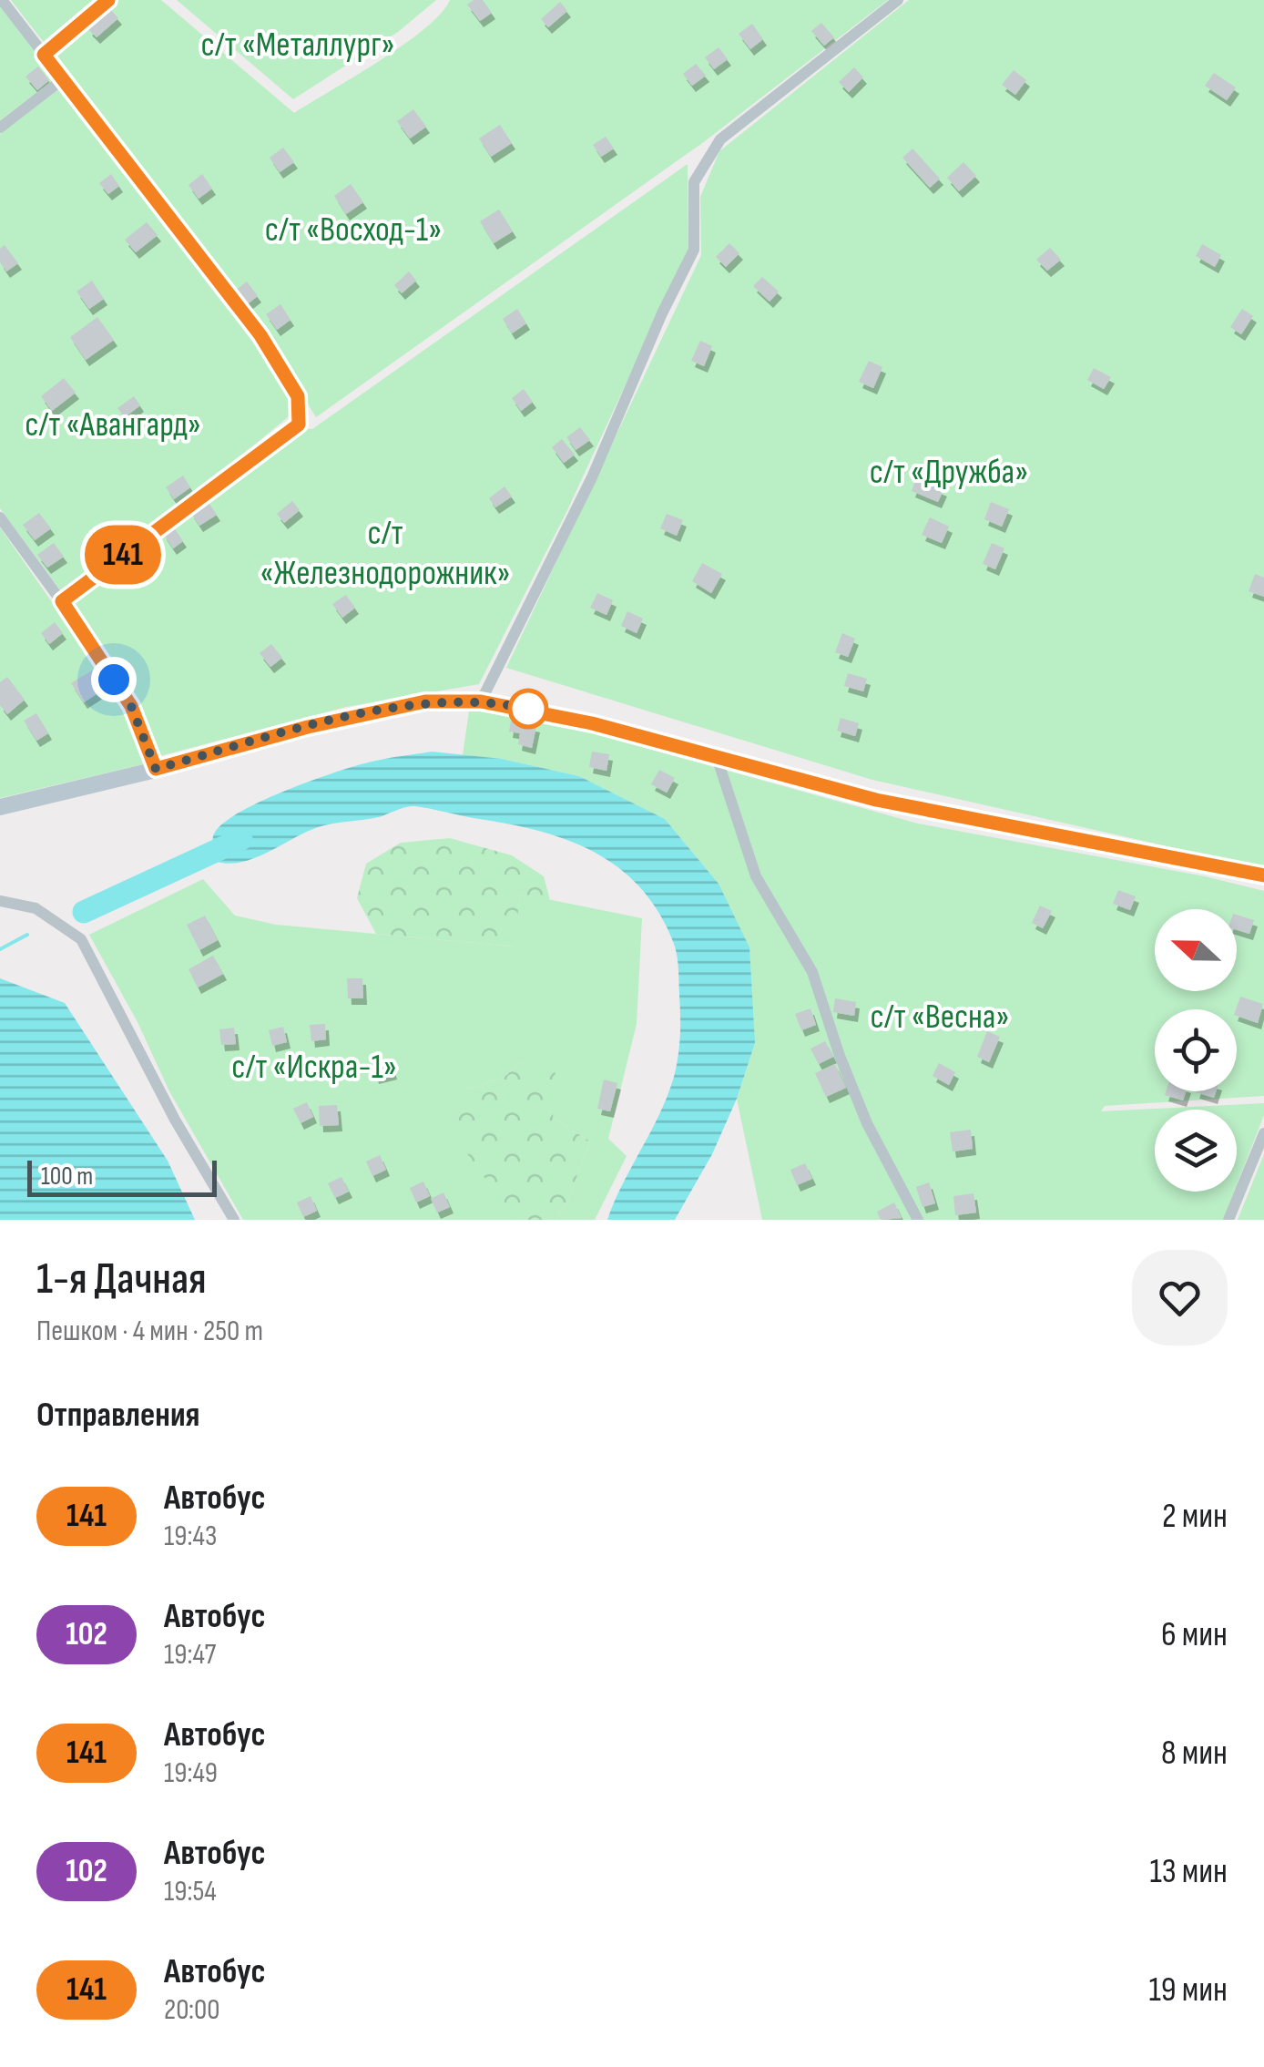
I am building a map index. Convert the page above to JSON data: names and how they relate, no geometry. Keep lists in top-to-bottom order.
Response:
{
  "parks": [
    "с/т «Металлург»",
    "с/т «Восход-1»",
    "с/т «Авангард»",
    "с/т «Дружба»",
    "с/т «Железнодорожник»",
    "с/т «Весна»",
    "с/т «Искра-1»"
  ],
  "lines": ["bus line 141"],
  "scale_bar": "100 m",
  "north": "left",
  "page": {
    "on_map": "141",
    "scale": "100 m",
    "heading": [
      ["1-я Дачная", "Пешком · 4 мин · 250 m"],
      "Отправления"
    ],
    "list": [
      {
        "mark": "141",
        "name": "Автобус",
        "note": "19:43",
        "value": "2 мин"
      },
      {
        "mark": "102",
        "name": "Автобус",
        "note": "19:47",
        "value": "6 мин"
      },
      {
        "mark": "141",
        "name": "Автобус",
        "note": "19:49",
        "value": "8 мин"
      },
      {
        "mark": "102",
        "name": "Автобус",
        "note": "19:54",
        "value": "13 мин"
      },
      {
        "mark": "141",
        "name": "Автобус",
        "note": "20:00",
        "value": "19 мин"
      }
    ]
  }
}
